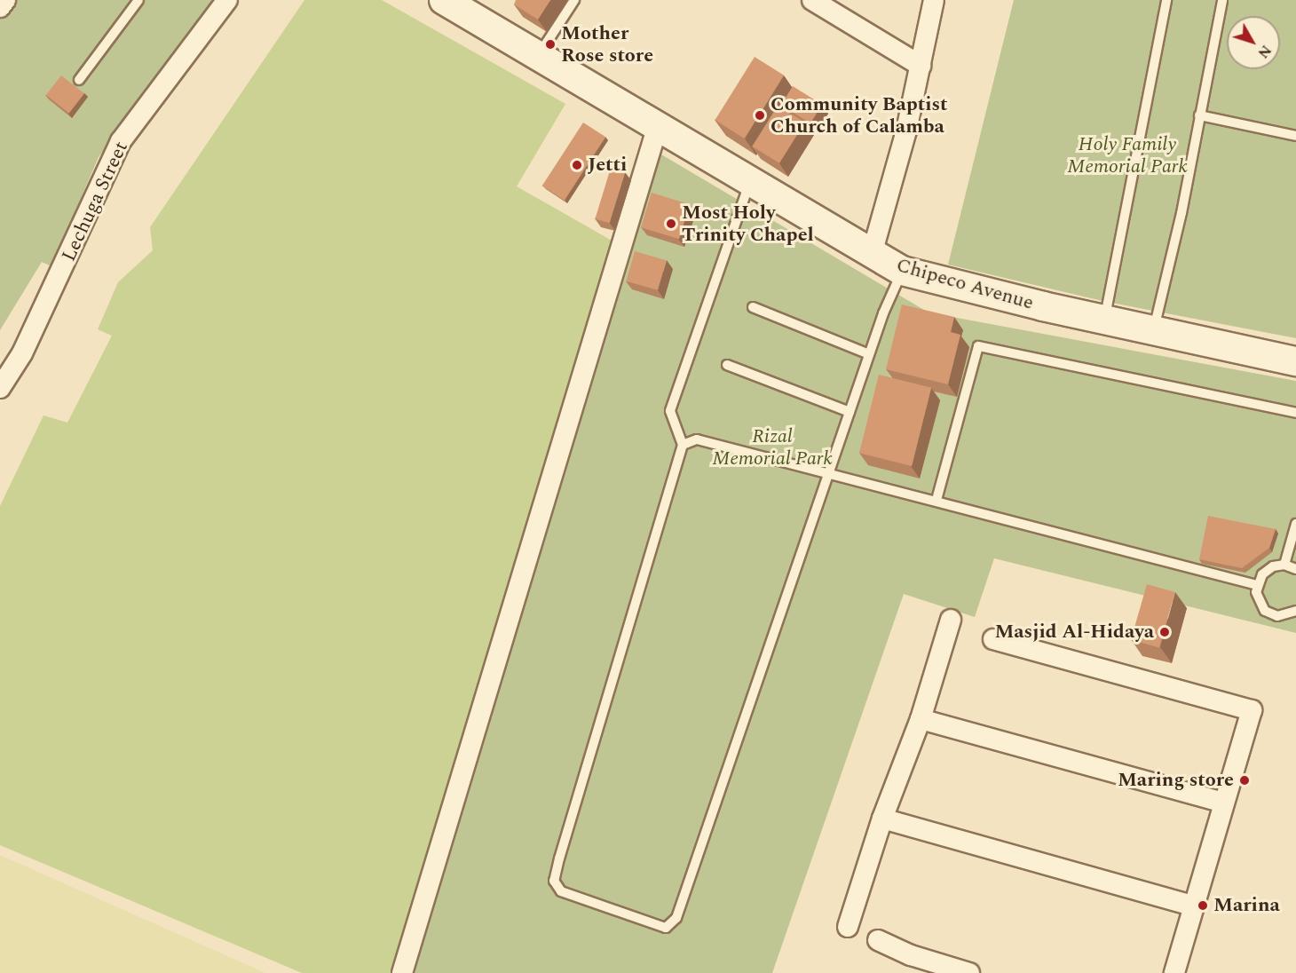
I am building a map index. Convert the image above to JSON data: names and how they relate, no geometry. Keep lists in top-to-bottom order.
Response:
{
  "streets": {
    "main road": ["Chipeco Avenue"],
    "street": ["Lechuga Street"]
  },
  "parks": ["Holy Family Memorial Park", "Rizal Memorial Park"],
  "places": [
    "Mother Rose store",
    "Community Baptist Church of Calamba",
    "Jetti",
    "Most Holy Trinity Chapel",
    "Masjid Al-Hidaya",
    "Maring store",
    "Marina"
  ],
  "north": "bottom right"
}
